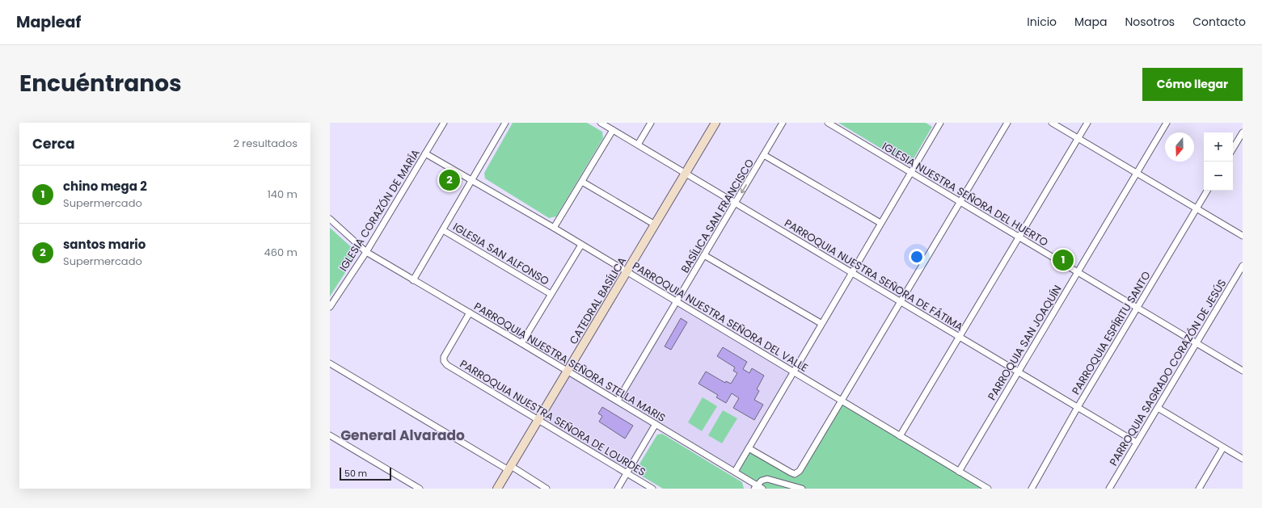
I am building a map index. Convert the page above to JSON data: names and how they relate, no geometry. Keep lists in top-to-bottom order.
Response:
{
  "streets": {
    "main road": ["CATEDRAL BASÍLICA"],
    "street": [
      "IGLESIA NUESTRA SEÑORA DEL HUERTO",
      "IGLESIA CORAZÓN DE MARÍA",
      "BASÍLICA SAN FRANCISCO",
      "IGLESIA SAN ALFONSO",
      "PARROQUIA NUESTRA SEÑORA DE FÁTIMA",
      "PARROQUIA NUESTRA SEÑORA DEL VALLE",
      "PARROQUIA ESPÍRITU SANTO",
      "PARROQUIA SAN JOAQUÍN",
      "PARROQUIA NUESTRA SEÑORA STELLA MARIS",
      "PARROQUIA SAGRADO CORAZÓN DE JESÚS",
      "PARROQUIA NUESTRA SEÑORA DE LOURDES"
    ]
  },
  "crossings": [
    ["IGLESIA NUESTRA SEÑORA DEL HUERTO", "PARROQUIA ESPÍRITU SANTO"],
    ["IGLESIA NUESTRA SEÑORA DEL HUERTO", "PARROQUIA SAN JOAQUÍN"],
    ["IGLESIA NUESTRA SEÑORA DEL HUERTO", "PARROQUIA SAGRADO CORAZÓN DE JESÚS"],
    ["IGLESIA CORAZÓN DE MARÍA", "PARROQUIA NUESTRA SEÑORA DEL VALLE"],
    ["IGLESIA CORAZÓN DE MARÍA", "PARROQUIA NUESTRA SEÑORA STELLA MARIS"],
    ["BASÍLICA SAN FRANCISCO", "PARROQUIA NUESTRA SEÑORA DE FÁTIMA"],
    ["BASÍLICA SAN FRANCISCO", "PARROQUIA NUESTRA SEÑORA DEL VALLE"],
    ["BASÍLICA SAN FRANCISCO", "PARROQUIA NUESTRA SEÑORA STELLA MARIS"],
    ["PARROQUIA NUESTRA SEÑORA DE FÁTIMA", "CATEDRAL BASÍLICA"],
    ["PARROQUIA NUESTRA SEÑORA DE FÁTIMA", "PARROQUIA ESPÍRITU SANTO"],
    ["PARROQUIA NUESTRA SEÑORA DE FÁTIMA", "PARROQUIA SAN JOAQUÍN"],
    ["PARROQUIA NUESTRA SEÑORA DE FÁTIMA", "PARROQUIA SAGRADO CORAZÓN DE JESÚS"],
    ["CATEDRAL BASÍLICA", "PARROQUIA NUESTRA SEÑORA DEL VALLE"],
    ["CATEDRAL BASÍLICA", "PARROQUIA NUESTRA SEÑORA STELLA MARIS"],
    ["CATEDRAL BASÍLICA", "PARROQUIA NUESTRA SEÑORA DE LOURDES"],
    ["PARROQUIA NUESTRA SEÑORA DEL VALLE", "PARROQUIA SAN JOAQUÍN"],
    ["PARROQUIA NUESTRA SEÑORA STELLA MARIS", "PARROQUIA NUESTRA SEÑORA DE LOURDES"]
  ],
  "districts": ["General Alvarado"],
  "scale_bar": "50 m",
  "north": "bottom",
  "page": {
    "header": "Mapleaf",
    "nav": [
      "Inicio",
      "Mapa",
      "Nosotros",
      "Contacto"
    ],
    "title": "Encuéntranos",
    "buttons": "Cómo llegar",
    "heading": ["Cerca", "2 resultados"],
    "map_buttons": ["+", "−"],
    "list": [
      {
        "mark": "1",
        "name": "chino mega 2",
        "note": "Supermercado",
        "value": "140 m"
      },
      {
        "mark": "2",
        "name": "santos mario",
        "note": "Supermercado",
        "value": "460 m"
      }
    ],
    "pins": ["2", "1"],
    "scale": "50 m"
  }
}
